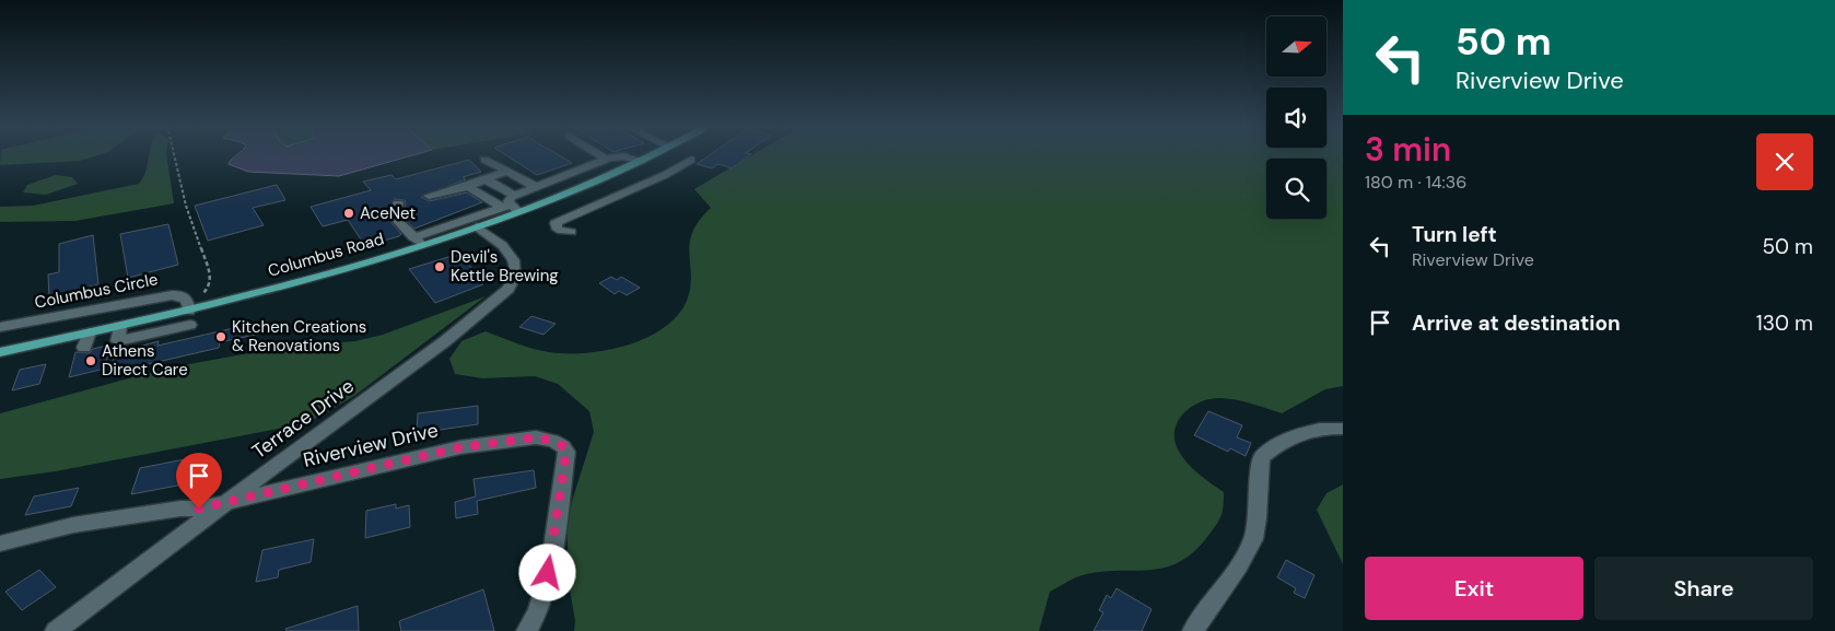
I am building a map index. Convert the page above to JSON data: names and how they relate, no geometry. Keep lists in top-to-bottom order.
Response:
{
  "streets": {
    "main road": ["Columbus Road"],
    "street": ["Columbus Circle", "Terrace Drive", "Riverview Drive"]
  },
  "crossings": [
    ["Columbus Road", "Columbus Circle"],
    ["Columbus Road", "Terrace Drive"],
    ["Terrace Drive", "Riverview Drive"]
  ],
  "places": [
    "AceNet",
    "Devil's Kettle Brewing",
    "Kitchen Creations & Renovations",
    "Athens Direct Care"
  ],
  "north": "right",
  "page": {
    "turn": ["50 m", "Riverview Drive"],
    "heading": ["3 min", "180 m · 14:36"],
    "list": [
      {
        "name": "Turn left",
        "note": "Riverview Drive",
        "value": "50 m"
      },
      {
        "name": "Arrive at destination",
        "value": "130 m"
      }
    ],
    "buttons": ["Exit", "Share"]
  }
}
